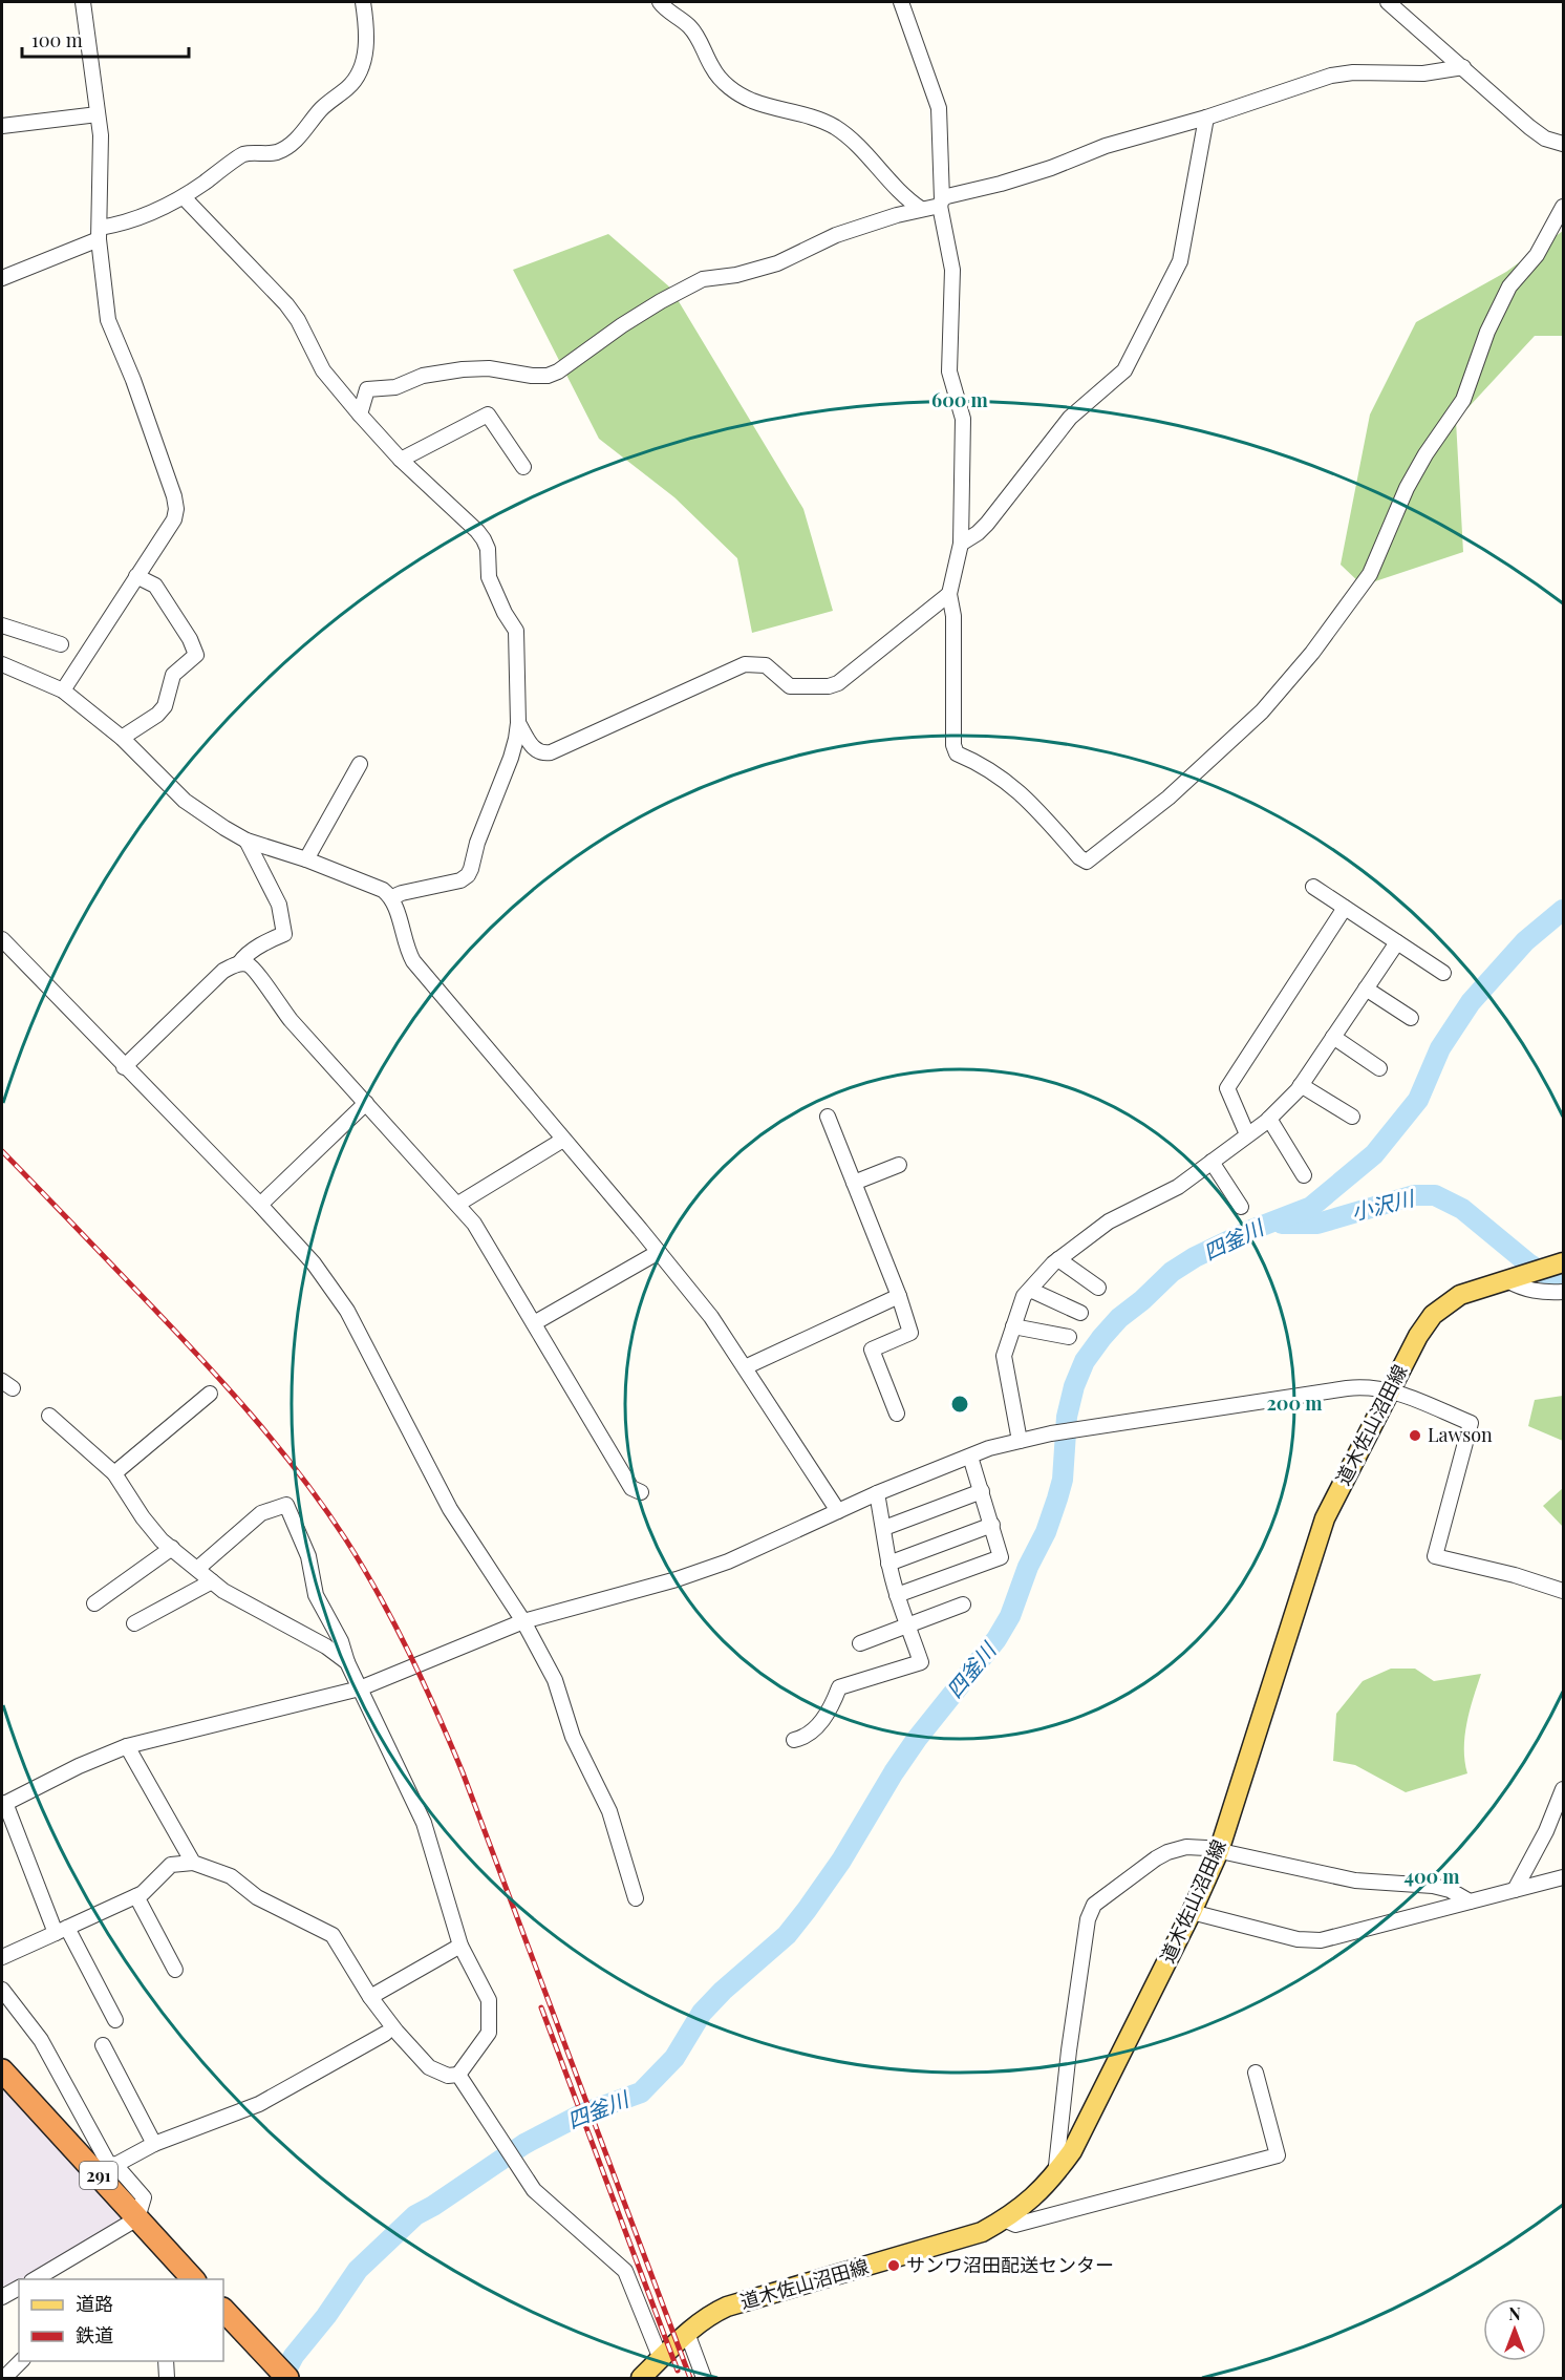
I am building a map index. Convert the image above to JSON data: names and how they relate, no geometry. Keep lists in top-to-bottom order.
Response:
{
  "streets": {
    "highway": ["291"],
    "main road": ["道木佐山沼田線"]
  },
  "water": ["小沢川", "四釜川"],
  "places": ["Lawson", "サンワ沼田配送センター"],
  "legend": ["道路", "鉄道"],
  "scale_bar": "100 m",
  "north": "top",
  "rings": ["600 m", "200 m", "400 m"]
}
